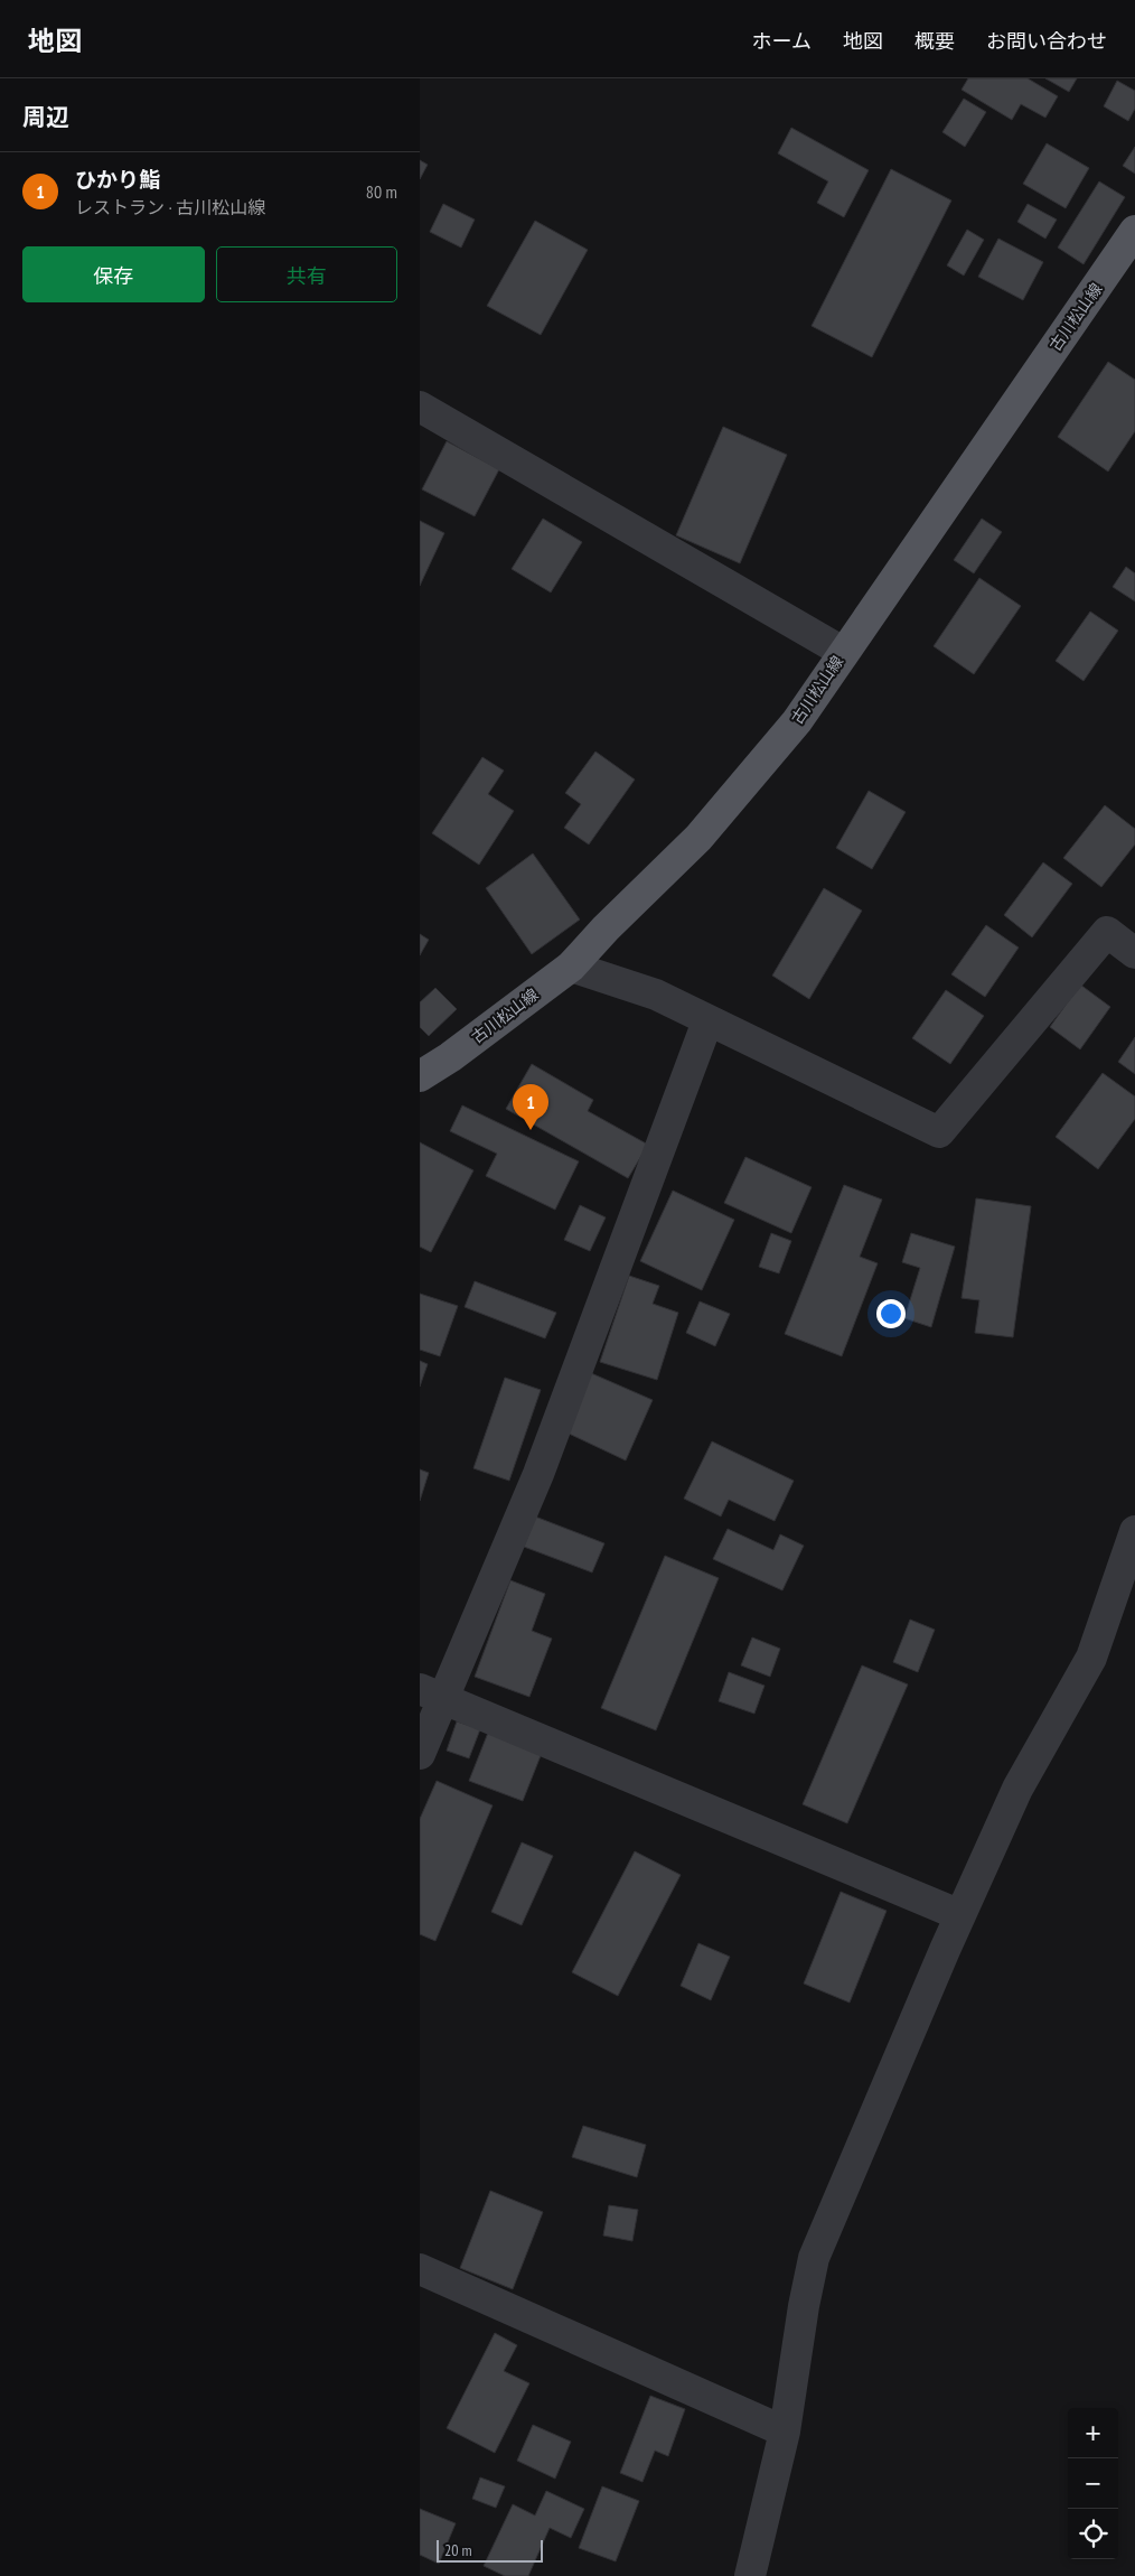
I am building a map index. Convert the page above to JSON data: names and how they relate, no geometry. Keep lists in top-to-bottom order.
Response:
{
  "streets": {
    "main road": ["古川松山線"]
  },
  "scale_bar": "20 m",
  "page": {
    "header": "地図",
    "nav": [
      "ホーム",
      "地図",
      "概要",
      "お問い合わせ"
    ],
    "heading": "周辺",
    "list": [
      {
        "mark": "1",
        "name": "ひかり鮨",
        "note": "レストラン · 古川松山線",
        "value": "80 m"
      }
    ],
    "buttons": ["保存", "共有"],
    "pins": "1",
    "map_buttons": ["+", "−"],
    "scale": "20 m"
  }
}
